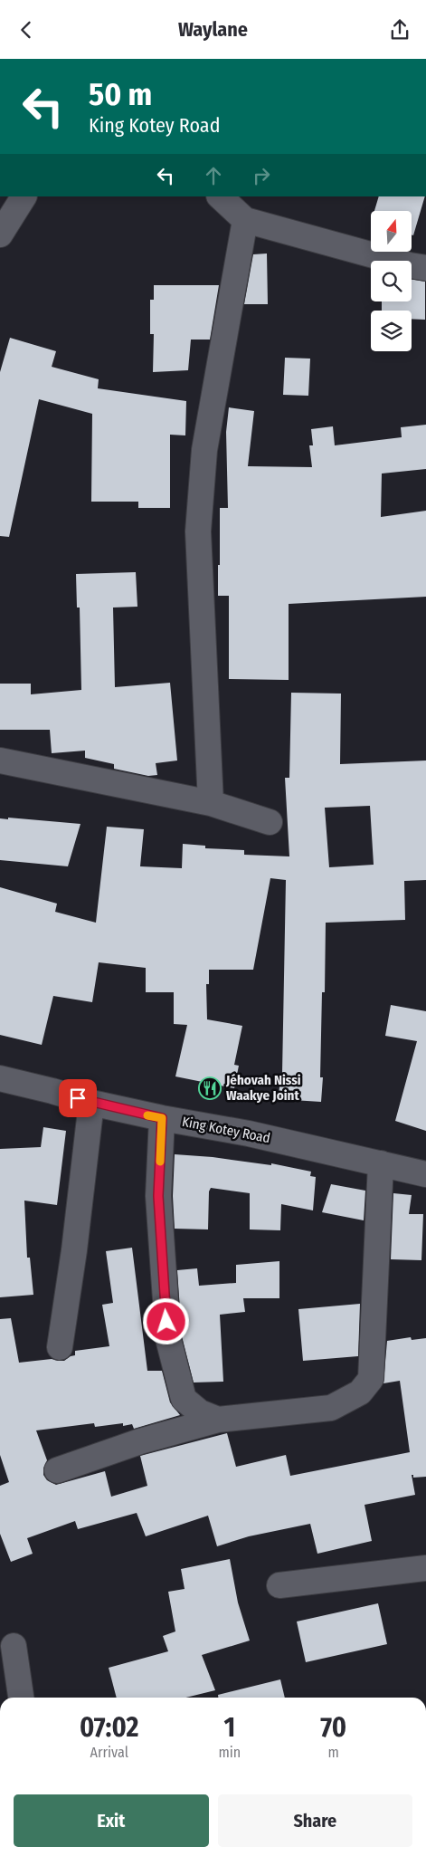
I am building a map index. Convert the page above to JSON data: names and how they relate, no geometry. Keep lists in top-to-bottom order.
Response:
{
  "streets": {
    "street": ["King Kotey Road"]
  },
  "places": {
    "restaurant": ["Jéhovah Nissi Waakye Joint"]
  },
  "north": "top",
  "page": {
    "header": "Waylane",
    "turn": ["50 m", "King Kotey Road"],
    "eta": [
      "07:02",
      "Arrival",
      "1",
      "min",
      "70",
      "m"
    ],
    "buttons": ["Exit", "Share"]
  }
}
